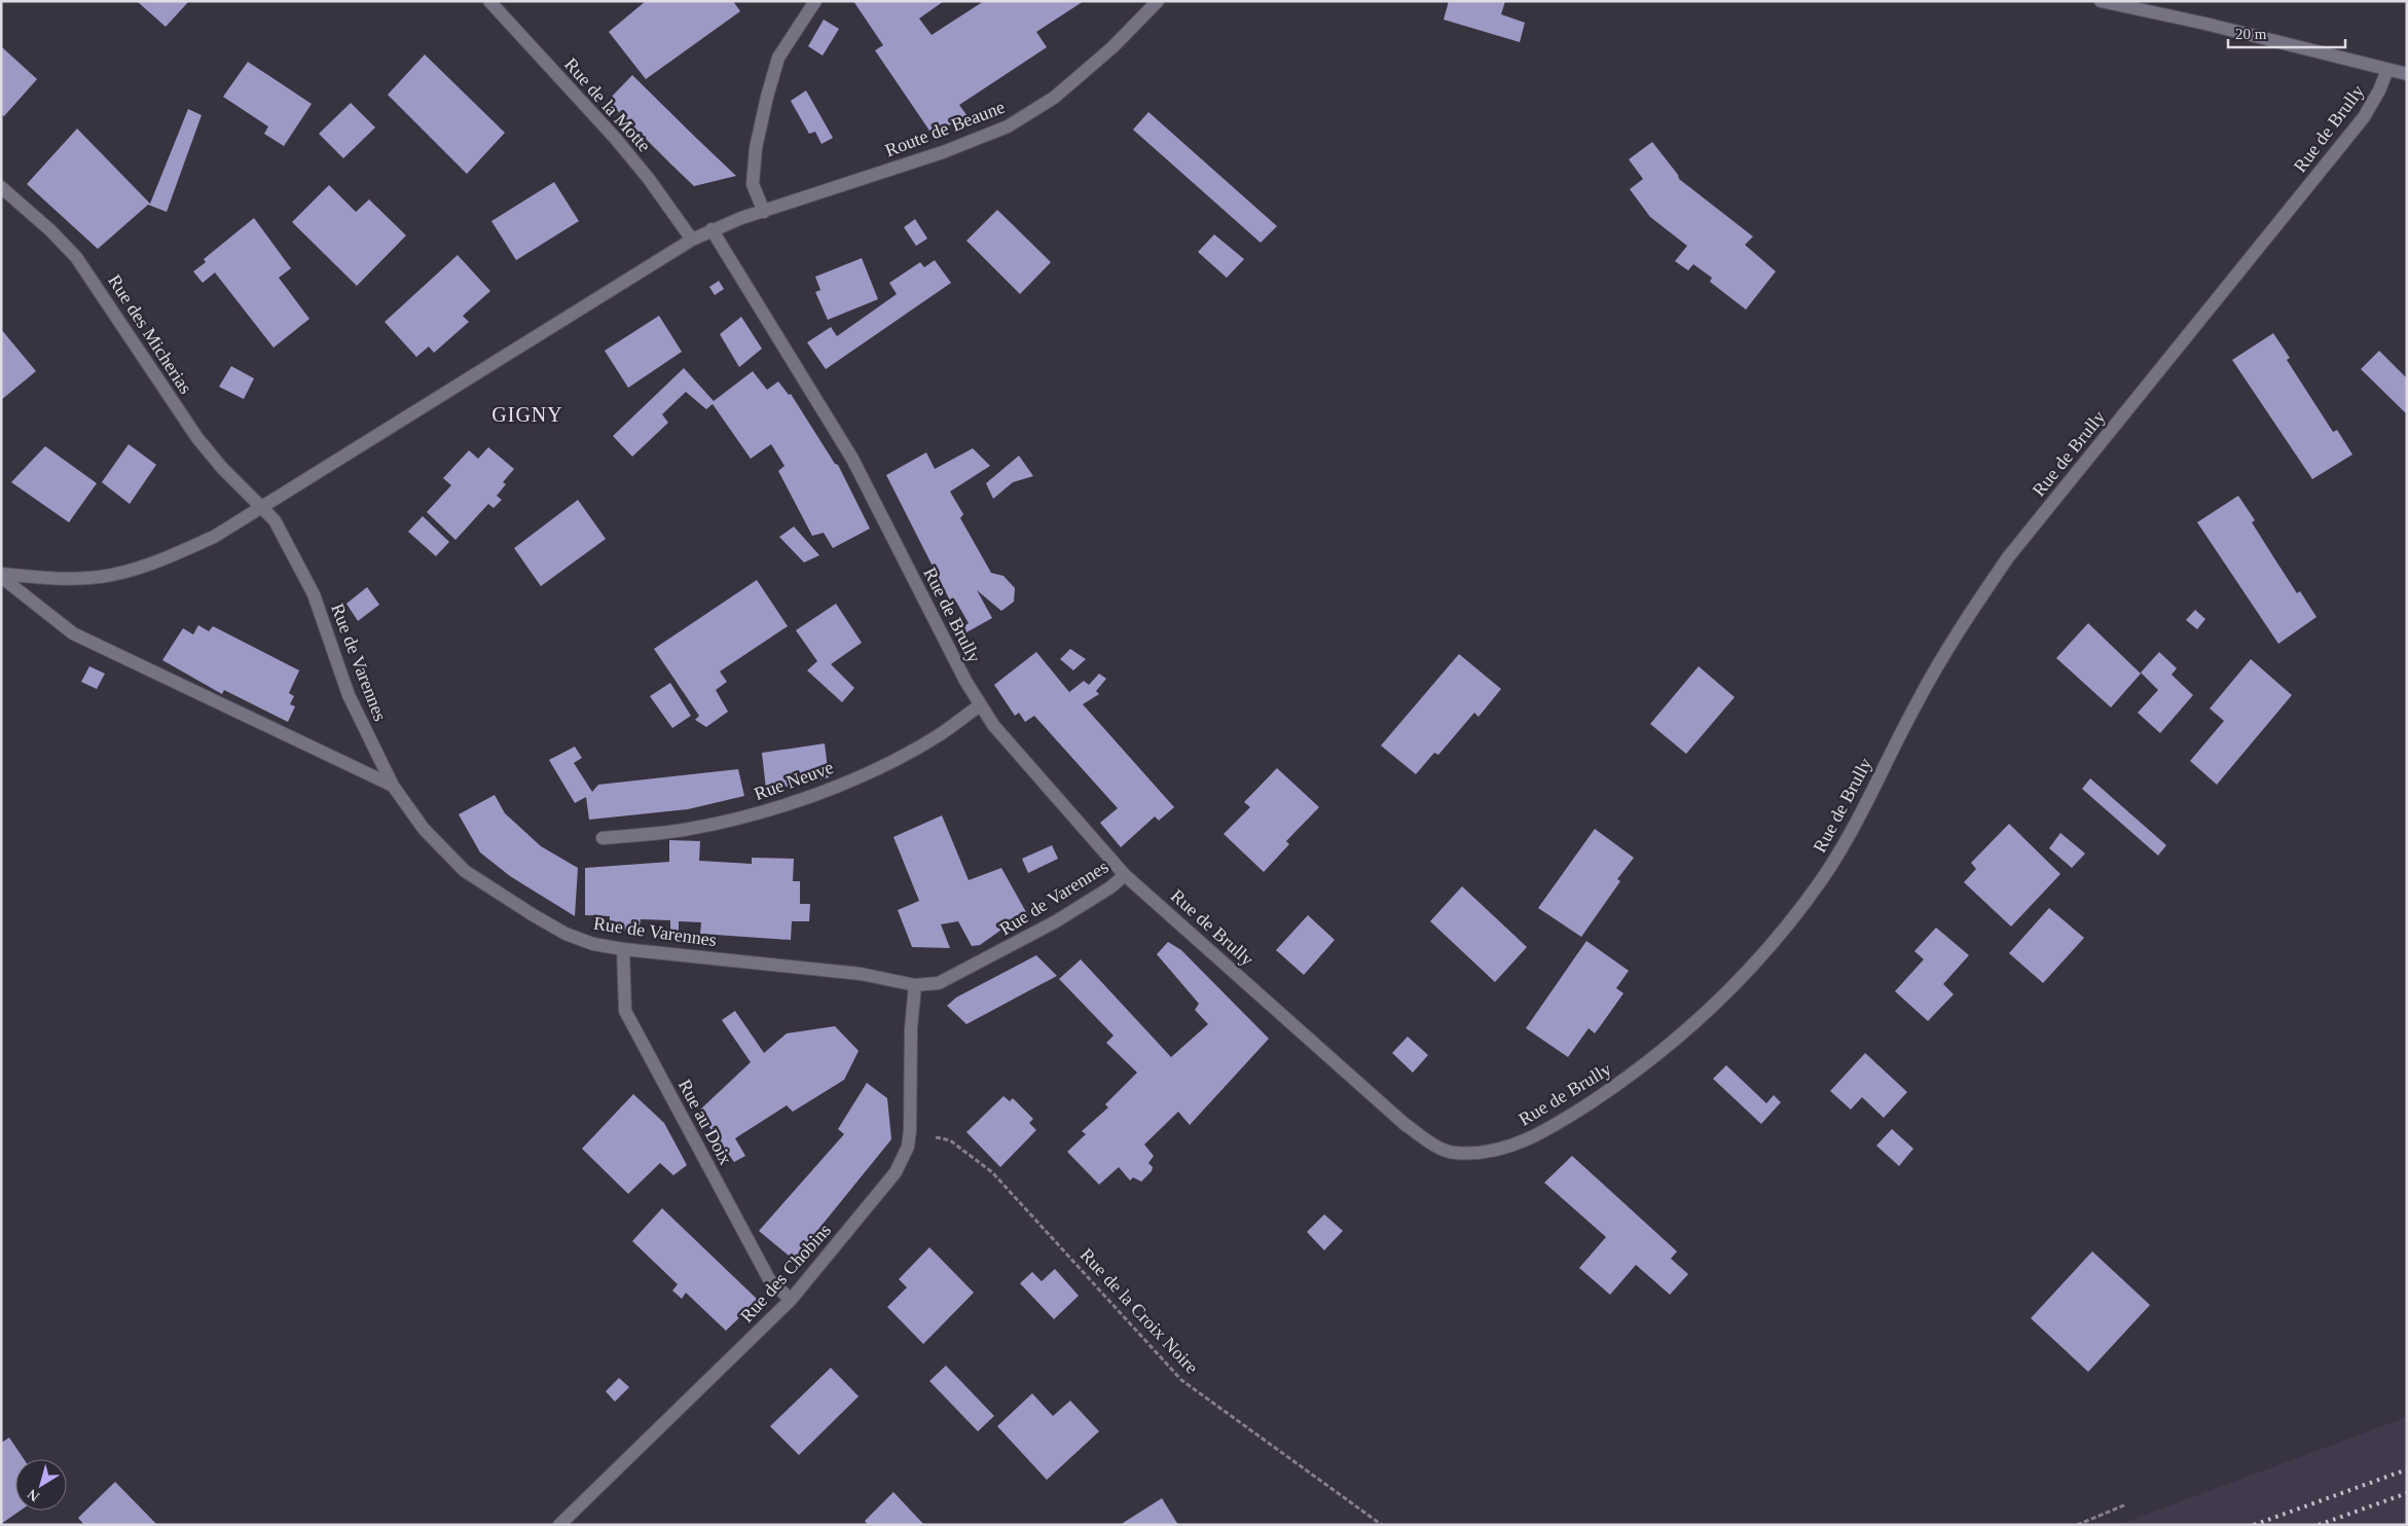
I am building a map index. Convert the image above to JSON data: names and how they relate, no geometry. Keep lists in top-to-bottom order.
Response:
{
  "streets": {
    "street": [
      "Rue de la Motte",
      "Route de Beaune",
      "Rue de Brully",
      "Rue des Micherias",
      "Rue de Varennes",
      "Rue Neuve",
      "Rue au Doix",
      "Rue des Chobins"
    ],
    "path": ["Rue de la Croix Noire"]
  },
  "crossings": [
    ["Rue de la Motte", "Route de Beaune"],
    ["Route de Beaune", "Rue de Brully"],
    ["Route de Beaune", "Rue des Micherias"],
    ["Route de Beaune", "Rue de Varennes"],
    ["Rue de Brully", "Rue de Varennes"],
    ["Rue de Brully", "Rue Neuve"],
    ["Rue des Micherias", "Rue de Varennes"],
    ["Rue de Varennes", "Rue au Doix"],
    ["Rue de Varennes", "Rue des Chobins"],
    ["Rue au Doix", "Rue des Chobins"],
    ["Rue des Chobins", "Rue de la Croix Noire"]
  ],
  "districts": ["GIGNY"],
  "scale_bar": "20 m",
  "north": "bottom left"
}
